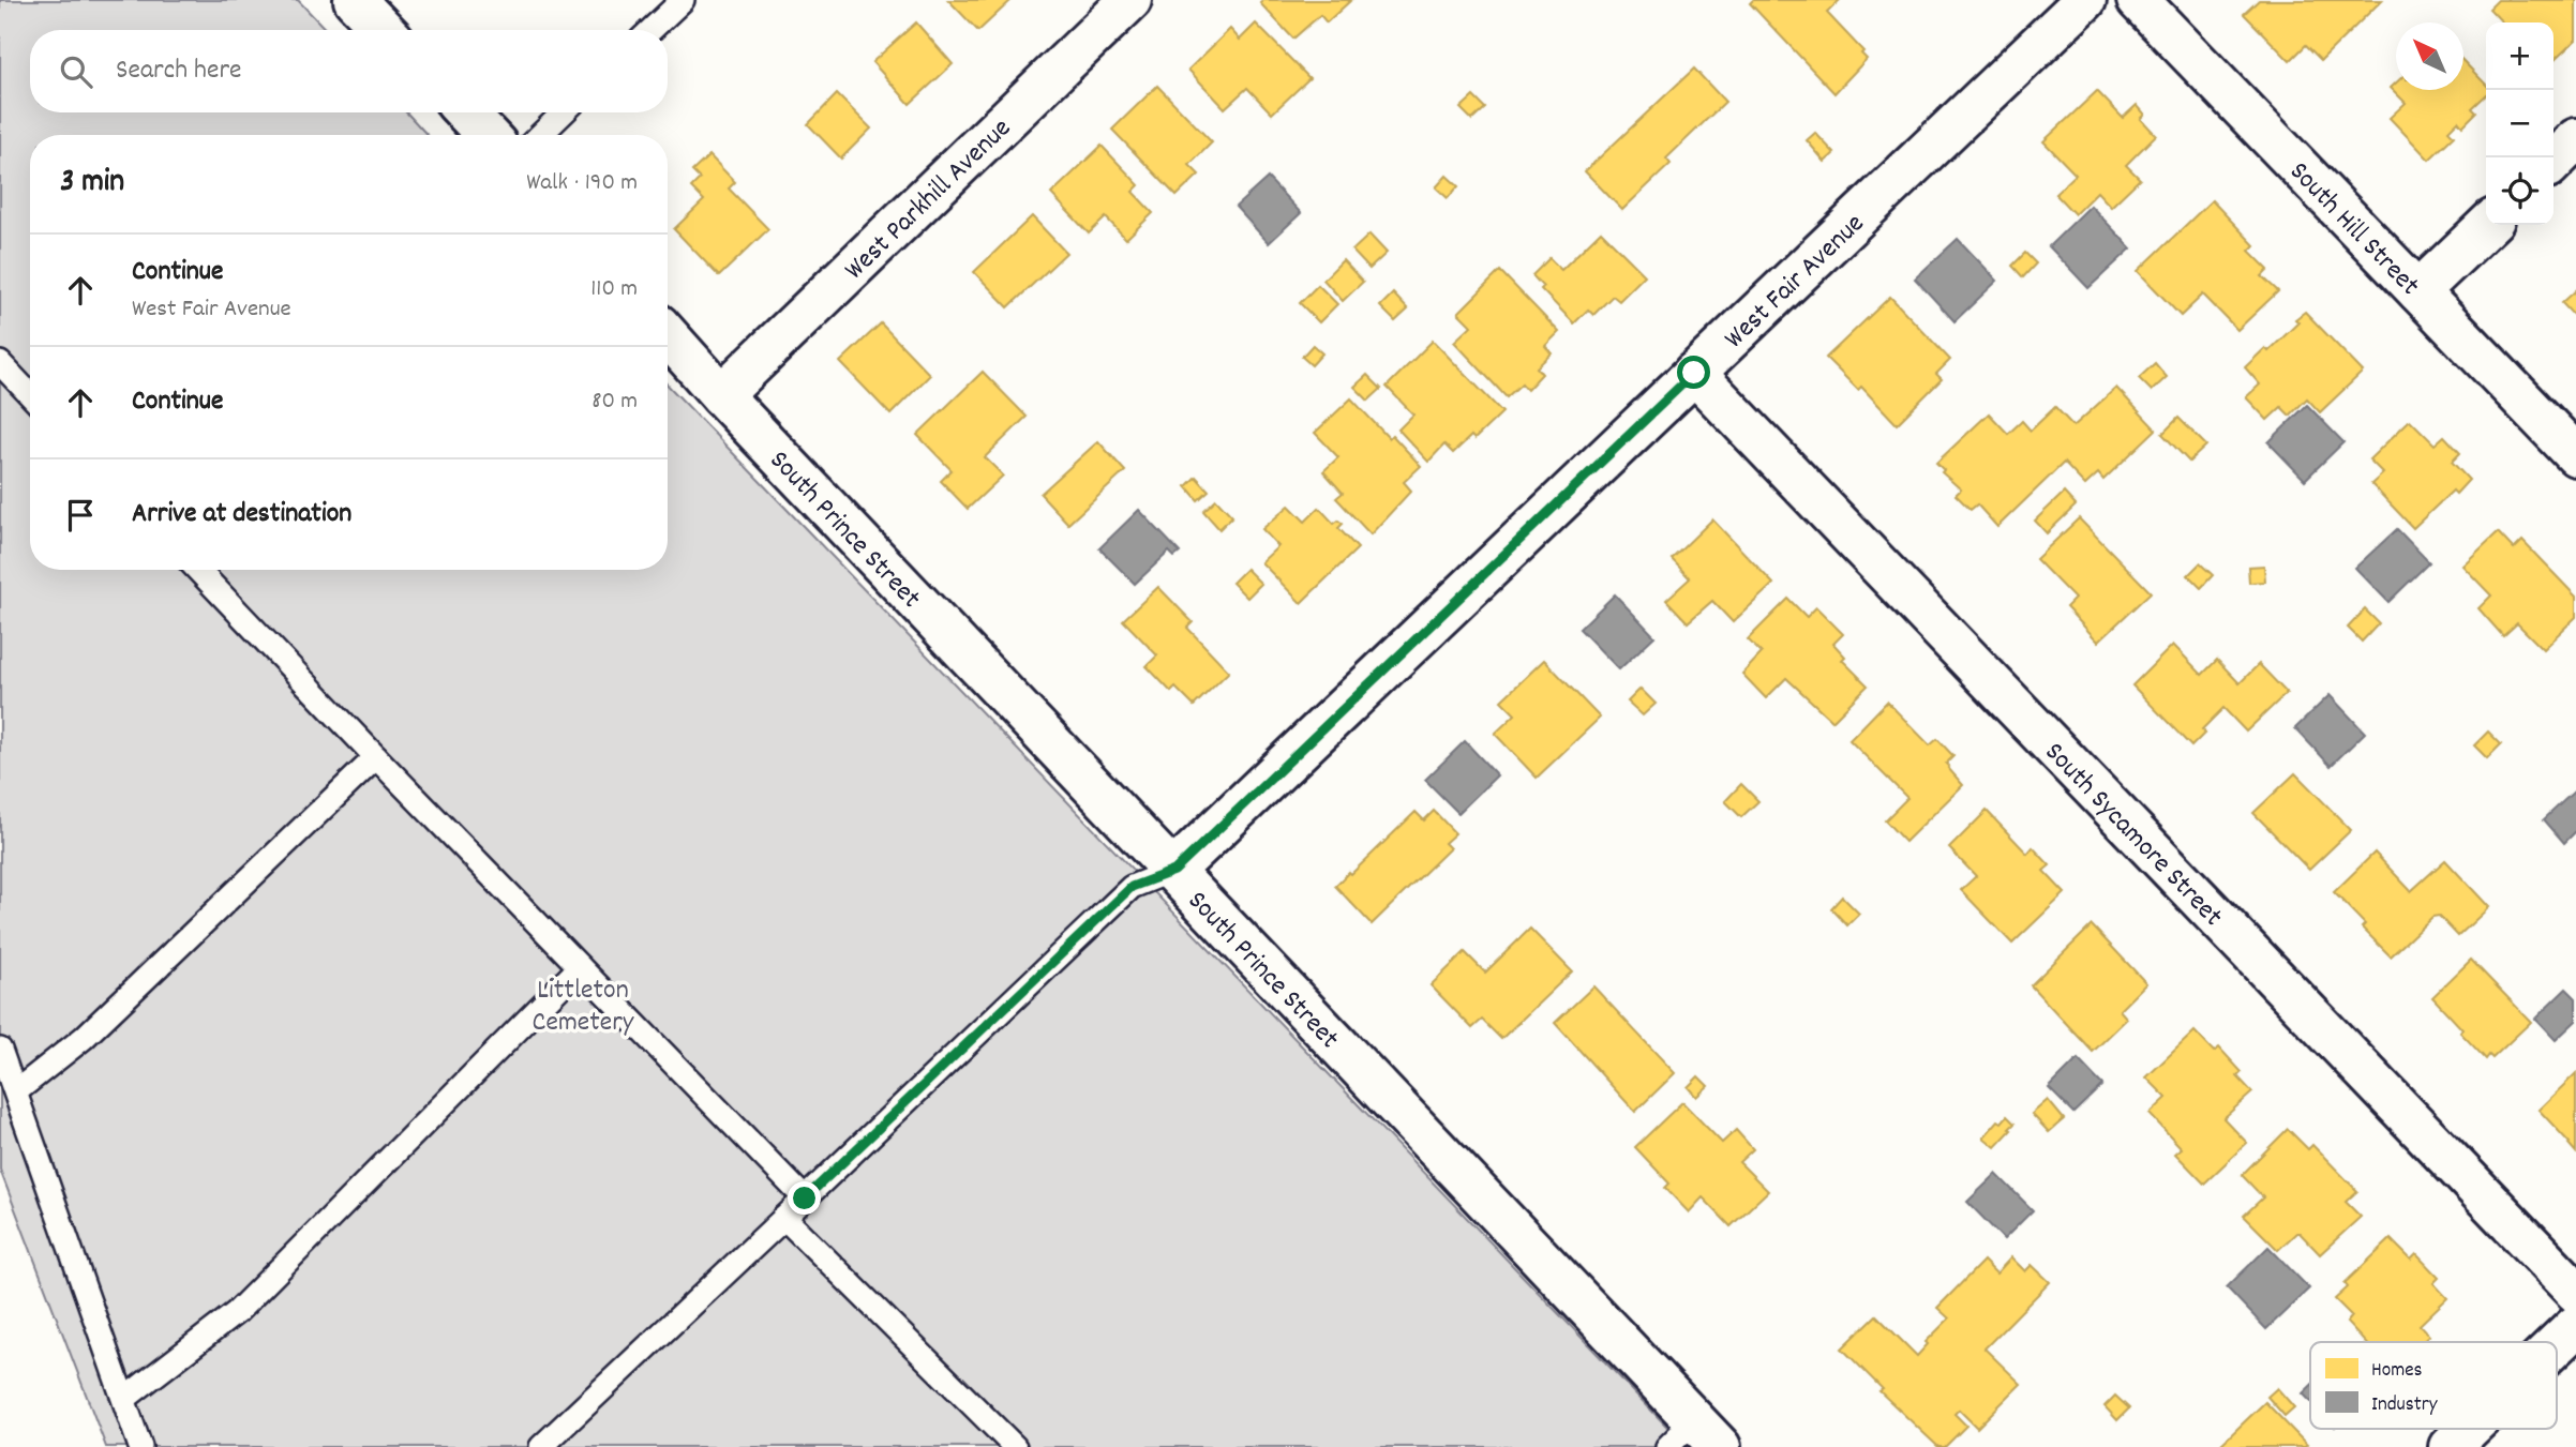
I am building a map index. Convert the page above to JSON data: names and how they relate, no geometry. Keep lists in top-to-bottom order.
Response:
{
  "streets": {
    "street": [
      "West Parkhill Avenue",
      "South Hill Street",
      "West Fair Avenue",
      "South Prince Street",
      "South Sycamore Street"
    ]
  },
  "crossings": [
    ["West Parkhill Avenue", "South Prince Street"],
    ["West Fair Avenue", "South Prince Street"],
    ["West Fair Avenue", "South Sycamore Street"]
  ],
  "parks": ["Littleton Cemetery"],
  "legend": ["Homes", "Industry"],
  "north": "top left",
  "page": {
    "map_buttons": ["+", "−"],
    "search": "Search here",
    "heading": ["3 min", "Walk · 190 m"],
    "list": [
      ["Continue", "West Fair Avenue", "110 m"],
      ["Continue", "80 m"],
      "Arrive at destination"
    ]
  }
}
